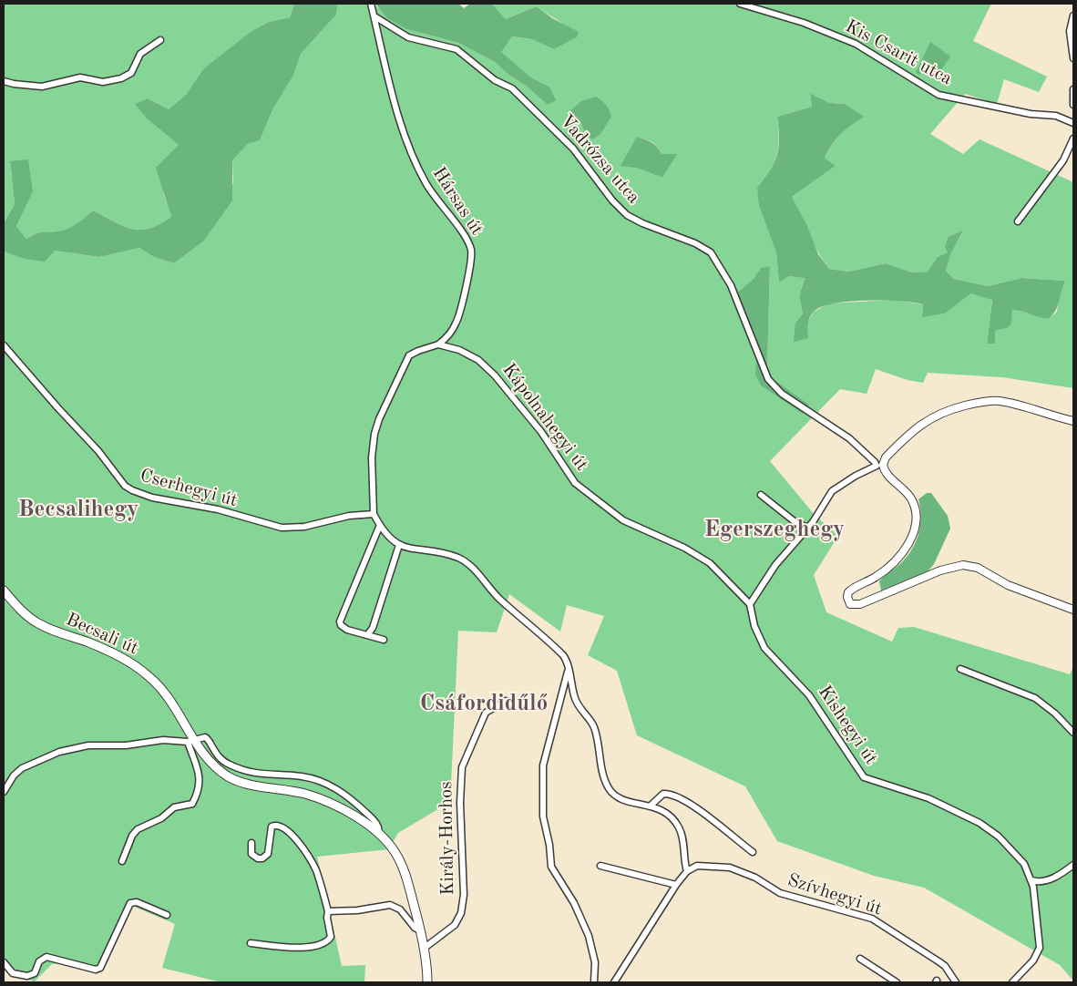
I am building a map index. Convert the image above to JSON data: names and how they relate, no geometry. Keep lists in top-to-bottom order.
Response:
{
  "streets": {
    "main road": ["Becsali út"],
    "street": [
      "Kis Csarit utca",
      "Vadrózsa utca",
      "Hársas út",
      "Kápolnahegyi út",
      "Cserhegyi út",
      "Kishegyi út",
      "Király-Horhos",
      "Szívhegyi út"
    ]
  },
  "crossings": [
    ["Vadrózsa utca", "Hársas út"],
    ["Hársas út", "Kápolnahegyi út"],
    ["Kápolnahegyi út", "Kishegyi út"],
    ["Becsali út", "Király-Horhos"]
  ],
  "districts": ["Becsalihegy", "Egerszeghegy", "Csáfordidűlő"]
}
